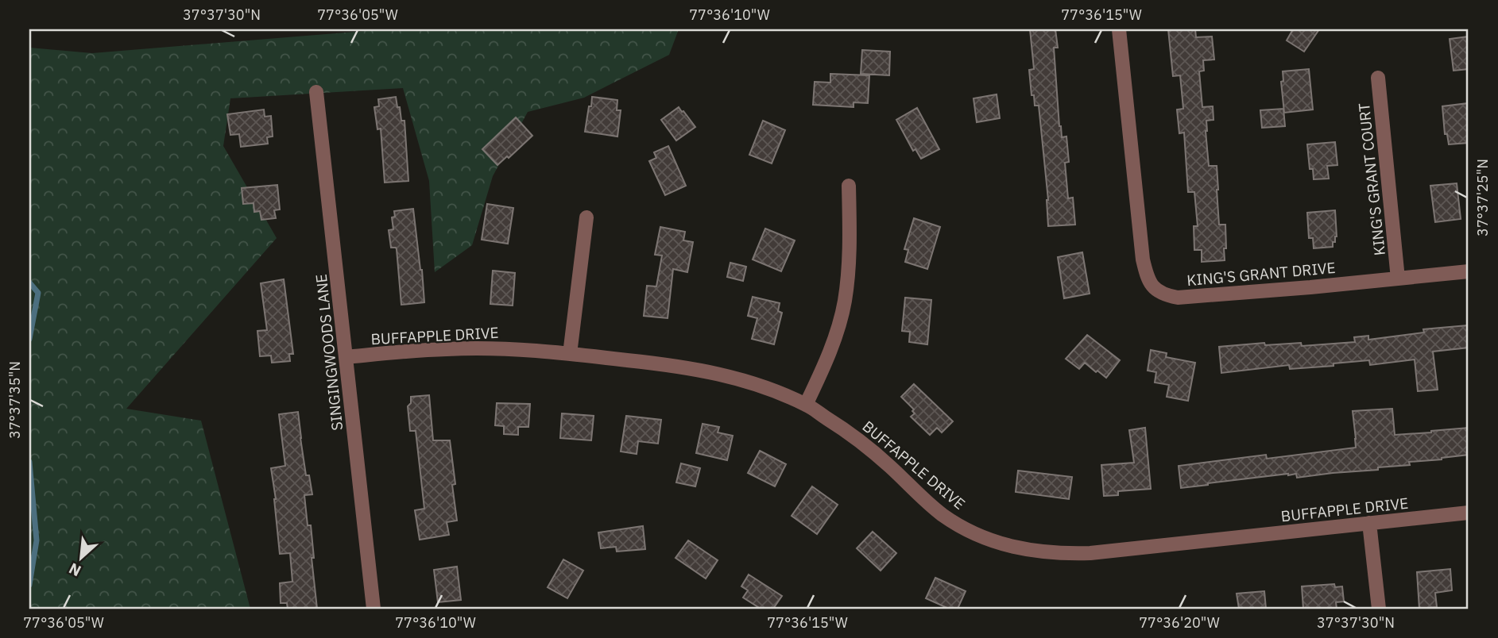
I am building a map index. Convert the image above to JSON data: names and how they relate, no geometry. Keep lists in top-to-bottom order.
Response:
{
  "streets": {
    "street": [
      "KING'S GRANT COURT",
      "KING'S GRANT DRIVE",
      "BUFFAPPLE DRIVE",
      "SINGINGWOODS LANE"
    ]
  },
  "crossings": [
    ["KING'S GRANT COURT", "KING'S GRANT DRIVE"],
    ["BUFFAPPLE DRIVE", "SINGINGWOODS LANE"]
  ],
  "north": "bottom left",
  "coordinates": [
    "37°37'30\"N",
    "77°36'05\"W",
    "77°36'10\"W",
    "77°36'15\"W",
    "37°37'25\"N",
    "37°37'35\"N",
    "77°36'20\"W"
  ]
}
